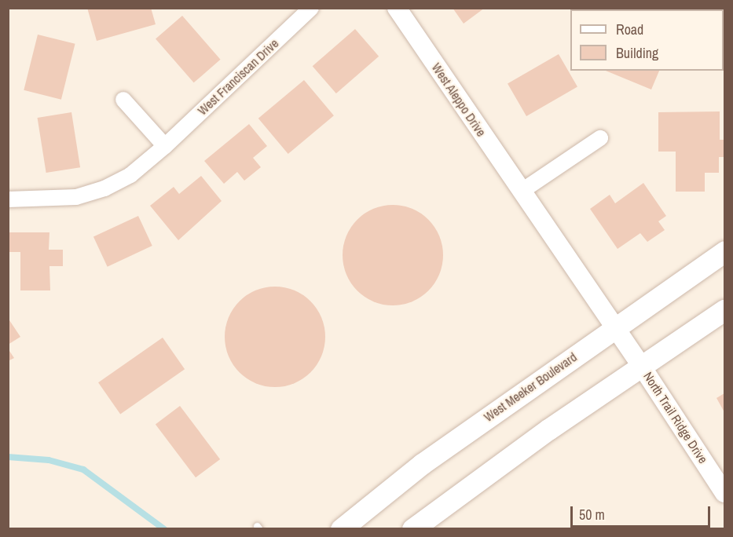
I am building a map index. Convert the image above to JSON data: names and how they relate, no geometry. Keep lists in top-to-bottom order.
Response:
{
  "streets": {
    "main road": ["West Meeker Boulevard"],
    "street": ["West Franciscan Drive", "West Aleppo Drive", "North Trail Ridge Drive"]
  },
  "crossings": [
    ["West Aleppo Drive", "West Meeker Boulevard"],
    ["West Aleppo Drive", "North Trail Ridge Drive"]
  ],
  "legend": ["Road", "Building"],
  "scale_bar": "50 m"
}
